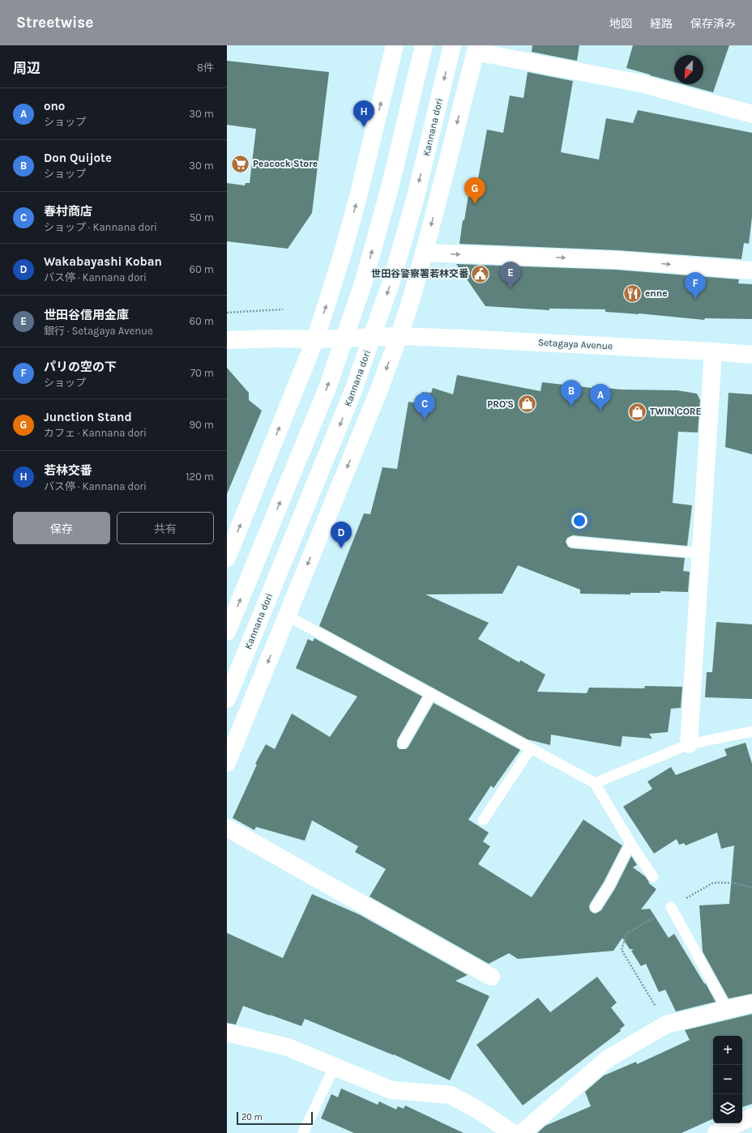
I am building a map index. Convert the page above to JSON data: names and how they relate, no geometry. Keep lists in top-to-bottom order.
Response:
{
  "streets": {
    "main road": ["Kannana dori", "Setagaya Avenue"]
  },
  "places": {
    "supermarket": ["Peacock Store"],
    "public building": ["世田谷警察署若林交番"],
    "restaurant": ["enne"],
    "shop": ["PRO'S", "TWIN CORE"]
  },
  "scale_bar": "20 m",
  "north": "bottom left",
  "page": {
    "header": "Streetwise",
    "nav": ["地図", "経路", "保存済み"],
    "heading": ["周辺", "8件"],
    "list": [
      {
        "mark": "A",
        "name": "ono",
        "note": "ショップ",
        "value": "30 m"
      },
      {
        "mark": "B",
        "name": "Don Quijote",
        "note": "ショップ",
        "value": "30 m"
      },
      {
        "mark": "C",
        "name": "春村商店",
        "note": "ショップ · Kannana dori",
        "value": "50 m"
      },
      {
        "mark": "D",
        "name": "Wakabayashi Koban",
        "note": "バス停 · Kannana dori",
        "value": "60 m"
      },
      {
        "mark": "E",
        "name": "世田谷信用金庫",
        "note": "銀行 · Setagaya Avenue",
        "value": "60 m"
      },
      {
        "mark": "F",
        "name": "パリの空の下",
        "note": "ショップ",
        "value": "70 m"
      },
      {
        "mark": "G",
        "name": "Junction Stand",
        "note": "カフェ · Kannana dori",
        "value": "90 m"
      },
      {
        "mark": "H",
        "name": "若林交番",
        "note": "バス停 · Kannana dori",
        "value": "120 m"
      }
    ],
    "pins": [
      "H",
      "G",
      "E",
      "F",
      "B",
      "A",
      "C",
      "D"
    ],
    "buttons": ["保存", "共有"],
    "map_buttons": ["+", "−"],
    "scale": "20 m"
  }
}
